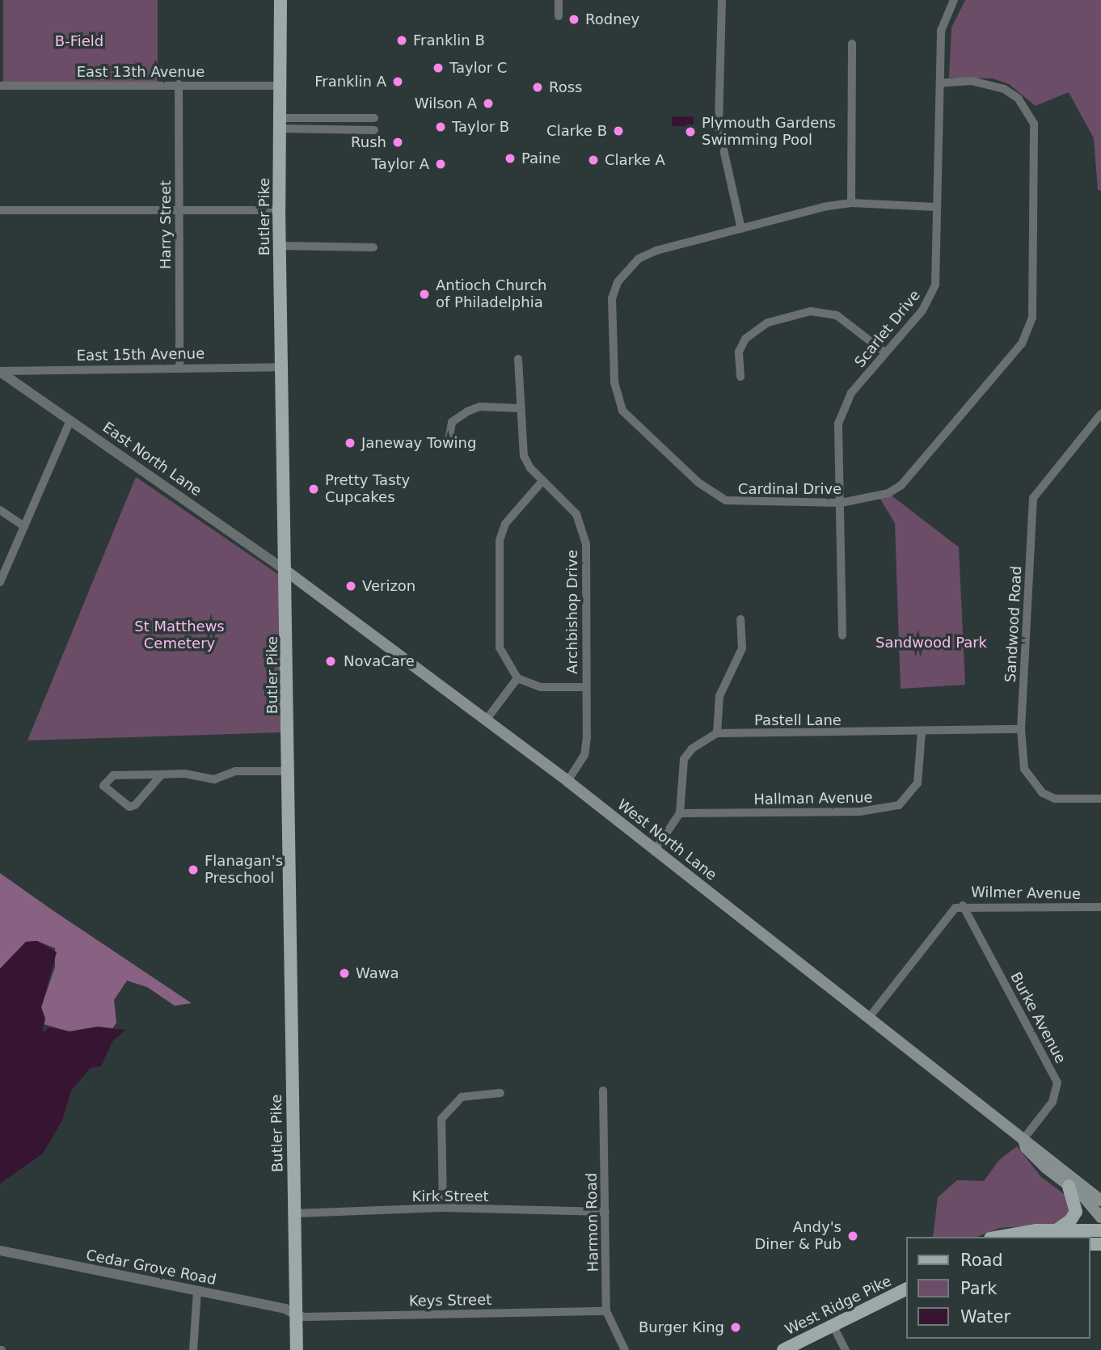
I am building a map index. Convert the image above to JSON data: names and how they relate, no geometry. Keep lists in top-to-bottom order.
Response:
{
  "streets": {
    "main road": ["Butler Pike", "West North Lane", "West Ridge Pike"],
    "street": [
      "East 13th Avenue",
      "Harry Street",
      "Scarlet Drive",
      "East 15th Avenue",
      "East North Lane",
      "Cardinal Drive",
      "Archbishop Drive",
      "Sandwood Road",
      "Pastell Lane",
      "Hallman Avenue",
      "Wilmer Avenue",
      "Burke Avenue",
      "Kirk Street",
      "Harmon Road",
      "Cedar Grove Road",
      "Keys Street"
    ]
  },
  "crossings": [
    ["East 13th Avenue", "Butler Pike"],
    ["East 13th Avenue", "Harry Street"],
    ["Butler Pike", "East 15th Avenue"],
    ["Butler Pike", "East North Lane"],
    ["Butler Pike", "West North Lane"],
    ["Butler Pike", "Kirk Street"],
    ["Butler Pike", "Cedar Grove Road"],
    ["Butler Pike", "Keys Street"],
    ["Harry Street", "East 15th Avenue"],
    ["Scarlet Drive", "Cardinal Drive"],
    ["East 15th Avenue", "East North Lane"],
    ["East North Lane", "West North Lane"],
    ["Archbishop Drive", "West North Lane"],
    ["Sandwood Road", "Pastell Lane"],
    ["Pastell Lane", "Hallman Avenue"],
    ["West North Lane", "Wilmer Avenue"],
    ["West North Lane", "Burke Avenue"],
    ["Wilmer Avenue", "Burke Avenue"],
    ["Kirk Street", "Harmon Road"],
    ["Harmon Road", "Keys Street"],
    ["Cedar Grove Road", "Keys Street"]
  ],
  "parks": ["B-Field", "St Matthews Cemetery", "Sandwood Park"],
  "places": [
    "Rodney",
    "Franklin B",
    "Taylor C",
    "Franklin A",
    "Ross",
    "Wilson A",
    "Taylor B",
    "Clarke B",
    "Plymouth Gardens Swimming Pool",
    "Rush",
    "Paine",
    "Clarke A",
    "Taylor A",
    "Antioch Church of Philadelphia",
    "Janeway Towing",
    "Pretty Tasty Cupcakes",
    "Verizon",
    "NovaCare",
    "Flanagan's Preschool",
    "Wawa",
    "Andy's Diner & Pub",
    "Burger King"
  ],
  "legend": ["Road", "Park", "Water"]
}
